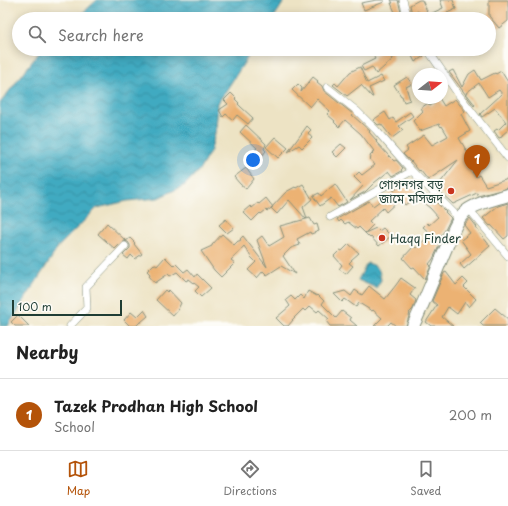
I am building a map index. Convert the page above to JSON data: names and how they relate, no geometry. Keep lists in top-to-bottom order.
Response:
{
  "places": ["গোগনগর বড় জামে মসিজদ", "Haqq Finder"],
  "scale_bar": "100 m",
  "north": "right",
  "page": {
    "search": "Search here",
    "pins": "1",
    "scale": "100 m",
    "heading": "Nearby",
    "list": [
      {
        "mark": "1",
        "name": "Tazek Prodhan High School",
        "note": "School",
        "value": "200 m"
      }
    ],
    "nav": ["Map", "Directions", "Saved"]
  }
}
